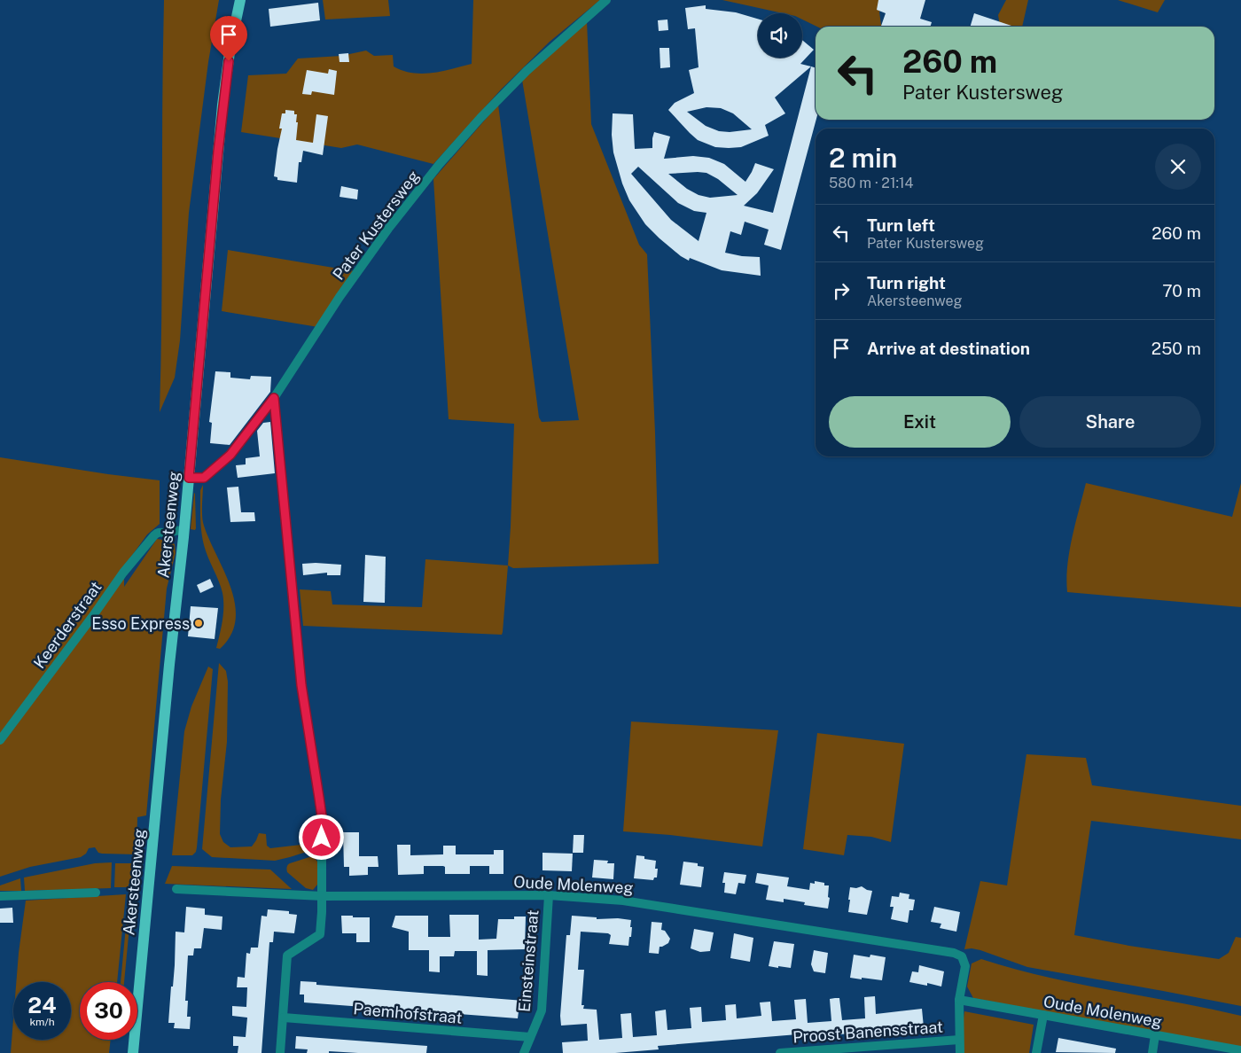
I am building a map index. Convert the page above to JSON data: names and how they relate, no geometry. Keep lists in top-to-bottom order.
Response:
{
  "streets": {
    "main road": ["Akersteenweg"],
    "street": [
      "Pater Kustersweg",
      "Keerderstraat",
      "Oude Molenweg",
      "Einsteinstraat",
      "Paemhofstraat",
      "Proost Banensstraat"
    ]
  },
  "crossings": [
    ["Pater Kustersweg", "Akersteenweg"],
    ["Akersteenweg", "Keerderstraat"],
    ["Oude Molenweg", "Einsteinstraat"],
    ["Einsteinstraat", "Paemhofstraat"]
  ],
  "places": ["Esso Express"],
  "page": {
    "turn": ["260 m", "Pater Kustersweg"],
    "heading": ["2 min", "580 m · 21:14"],
    "list": [
      {
        "name": "Turn left",
        "note": "Pater Kustersweg",
        "value": "260 m"
      },
      {
        "name": "Turn right",
        "note": "Akersteenweg",
        "value": "70 m"
      },
      {
        "name": "Arrive at destination",
        "value": "250 m"
      }
    ],
    "buttons": ["Exit", "Share"],
    "speed": "24 km/h",
    "limit": "30"
  }
}
